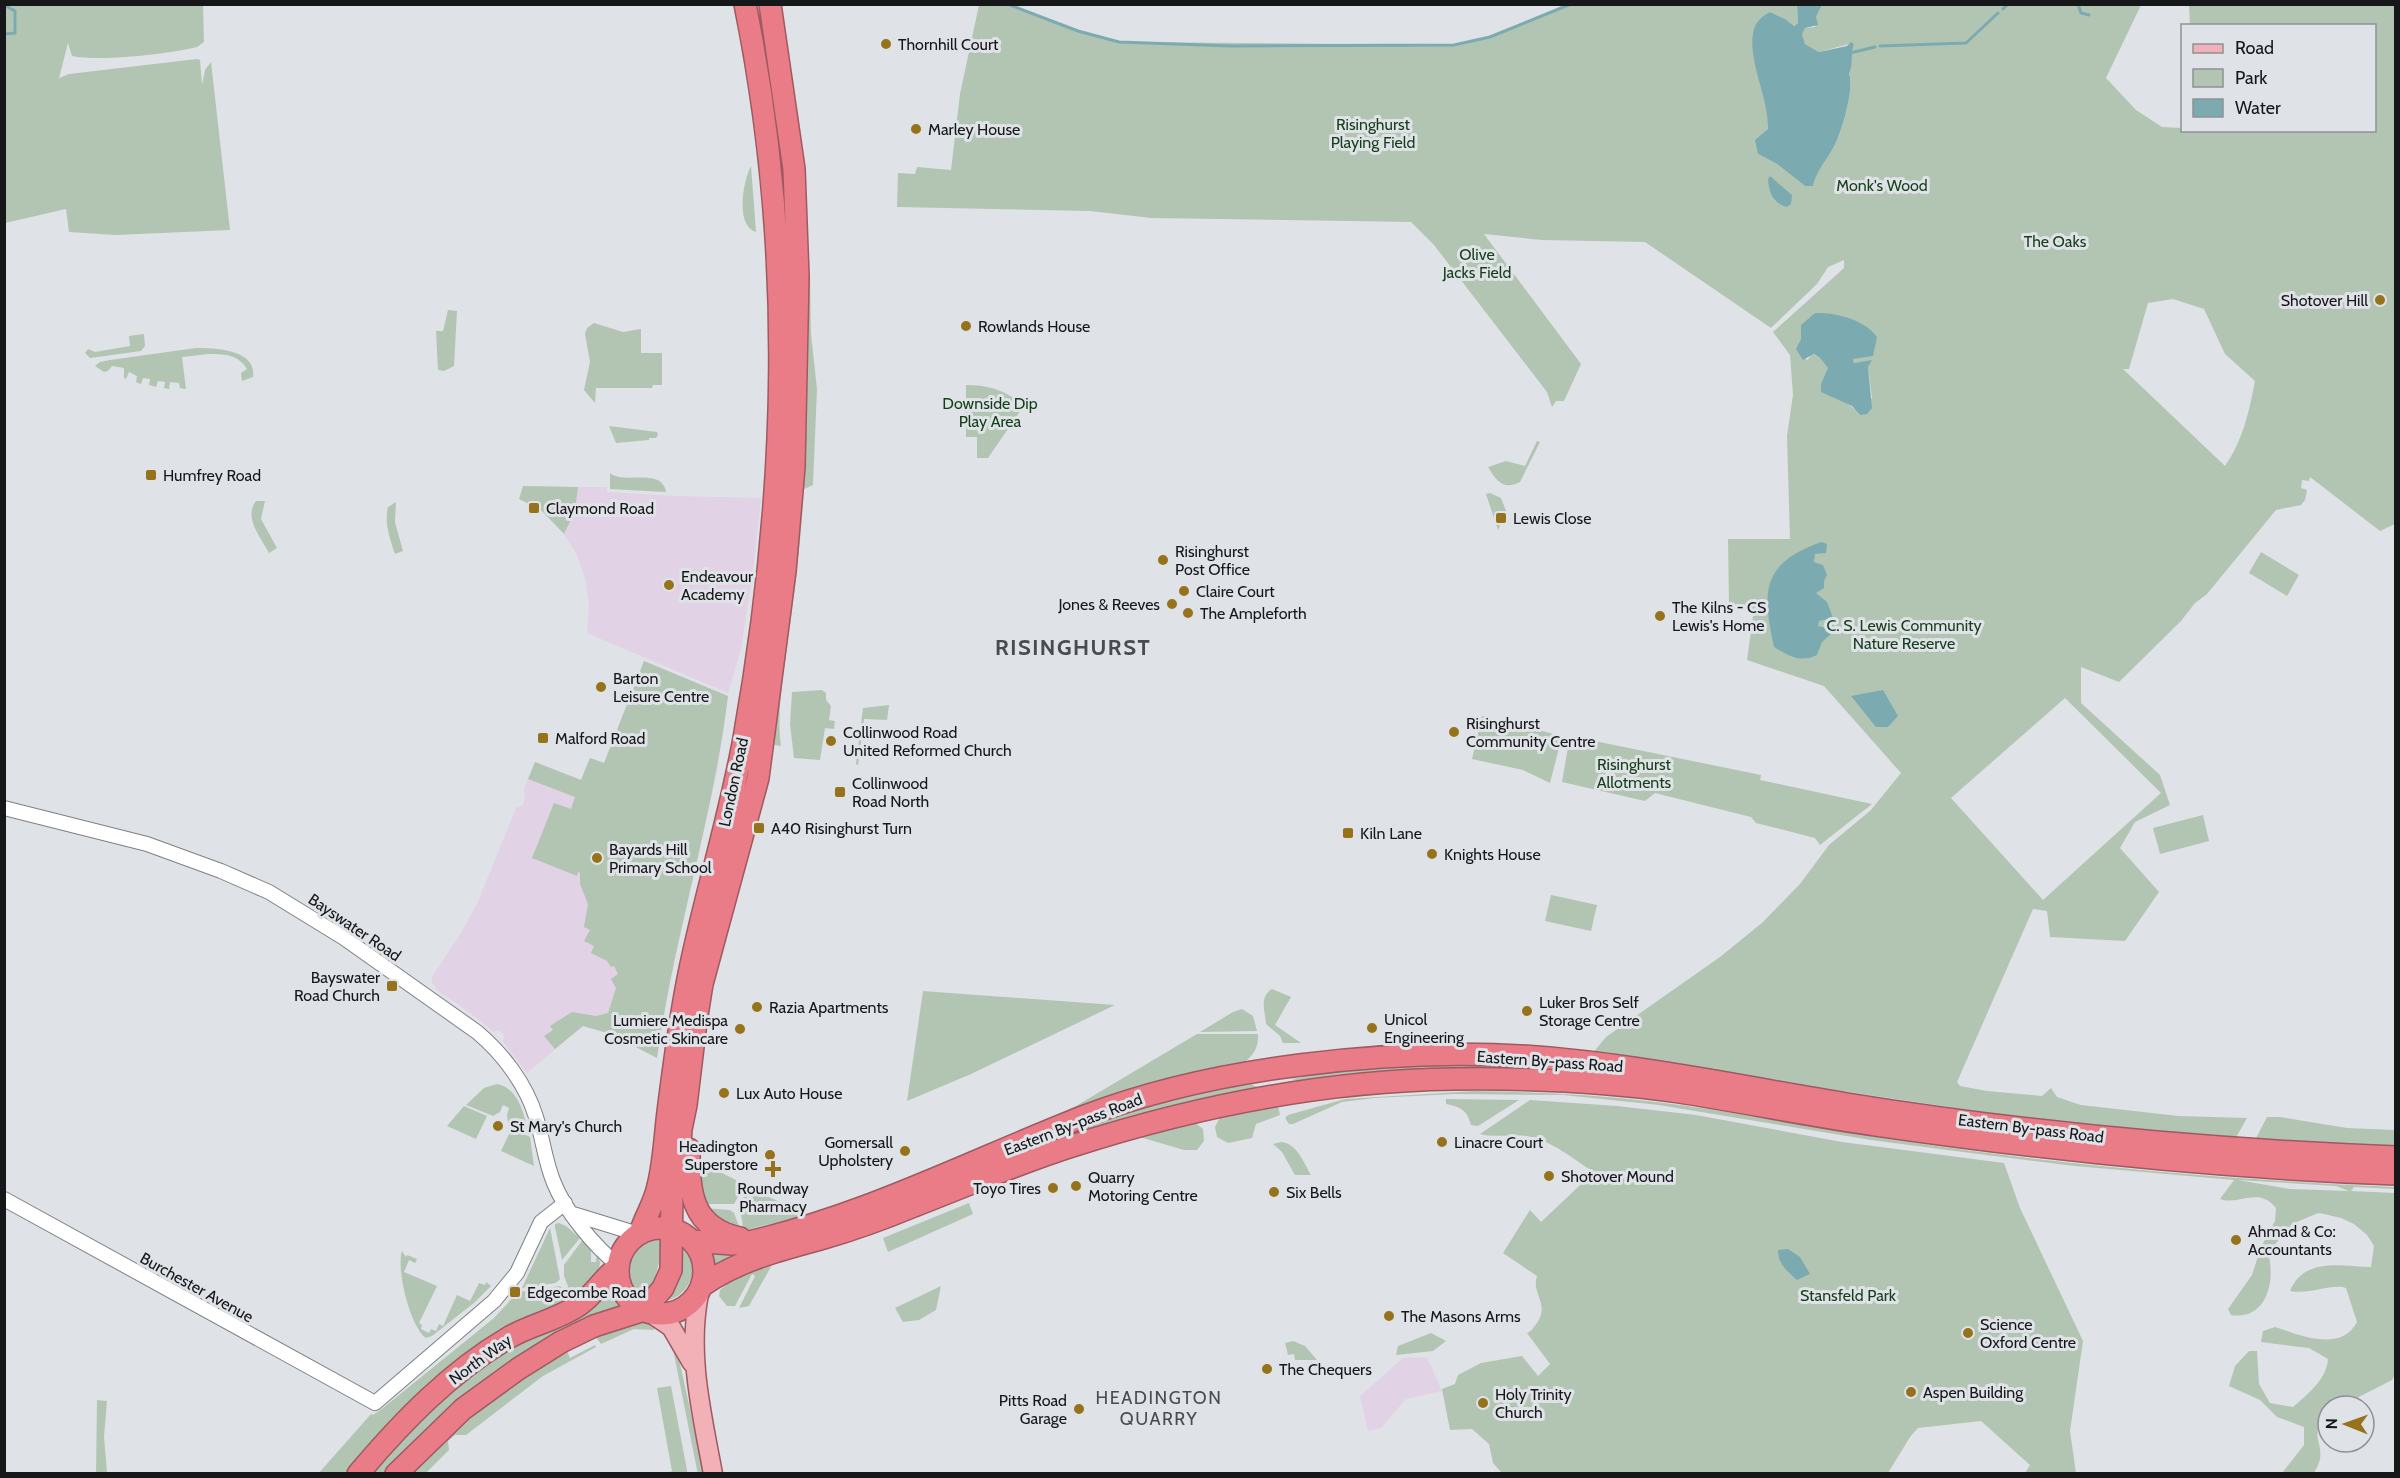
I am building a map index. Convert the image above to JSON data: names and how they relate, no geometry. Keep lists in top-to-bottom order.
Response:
{
  "streets": {
    "highway": ["London Road", "Eastern By-pass Road", "North Way"],
    "street": ["Bayswater Road", "Burchester Avenue"]
  },
  "crossings": [
    ["London Road", "Bayswater Road"],
    ["London Road", "Eastern By-pass Road"],
    ["London Road", "North Way"],
    ["Bayswater Road", "North Way"],
    ["Eastern By-pass Road", "North Way"],
    ["Burchester Avenue", "North Way"]
  ],
  "districts": ["RISINGHURST", "HEADINGTON QUARRY"],
  "parks": [
    "Risinghurst Playing Field",
    "Monk's Wood",
    "The Oaks",
    "Olive Jacks Field",
    "Downside Dip Play Area",
    "C. S. Lewis Community Nature Reserve",
    "Risinghurst Allotments",
    "Stansfeld Park"
  ],
  "places": {
    "other": [
      "Thornhill Court",
      "Marley House",
      "Shotover Hill",
      "Rowlands House",
      "Risinghurst Post Office",
      "Endeavour Academy",
      "Claire Court",
      "Jones & Reeves",
      "The Ampleforth",
      "The Kilns - CS Lewis's Home",
      "Barton Leisure Centre",
      "Risinghurst Community Centre",
      "Collinwood Road United Reformed Church",
      "Knights House",
      "Bayards Hill Primary School",
      "Razia Apartments",
      "Luker Bros Self Storage Centre",
      "Unicol Engineering",
      "Lumiere Medispa Cosmetic Skincare",
      "Lux Auto House",
      "St Mary's Church",
      "Linacre Court",
      "Gomersall Upholstery",
      "Headington Superstore",
      "Shotover Mound",
      "Quarry Motoring Centre",
      "Toyo Tires",
      "Six Bells",
      "Ahmad & Co: Accountants",
      "The Masons Arms",
      "Science Oxford Centre",
      "The Chequers",
      "Aspen Building",
      "Holy Trinity Church",
      "Pitts Road Garage"
    ],
    "transit": [
      "Humfrey Road",
      "Claymond Road",
      "Lewis Close",
      "Malford Road",
      "Collinwood Road North",
      "A40 Risinghurst Turn",
      "Kiln Lane",
      "Bayswater Road Church",
      "Edgecombe Road"
    ],
    "health": ["Roundway Pharmacy"]
  },
  "legend": ["Road", "Park", "Water"],
  "north": "left"
}
